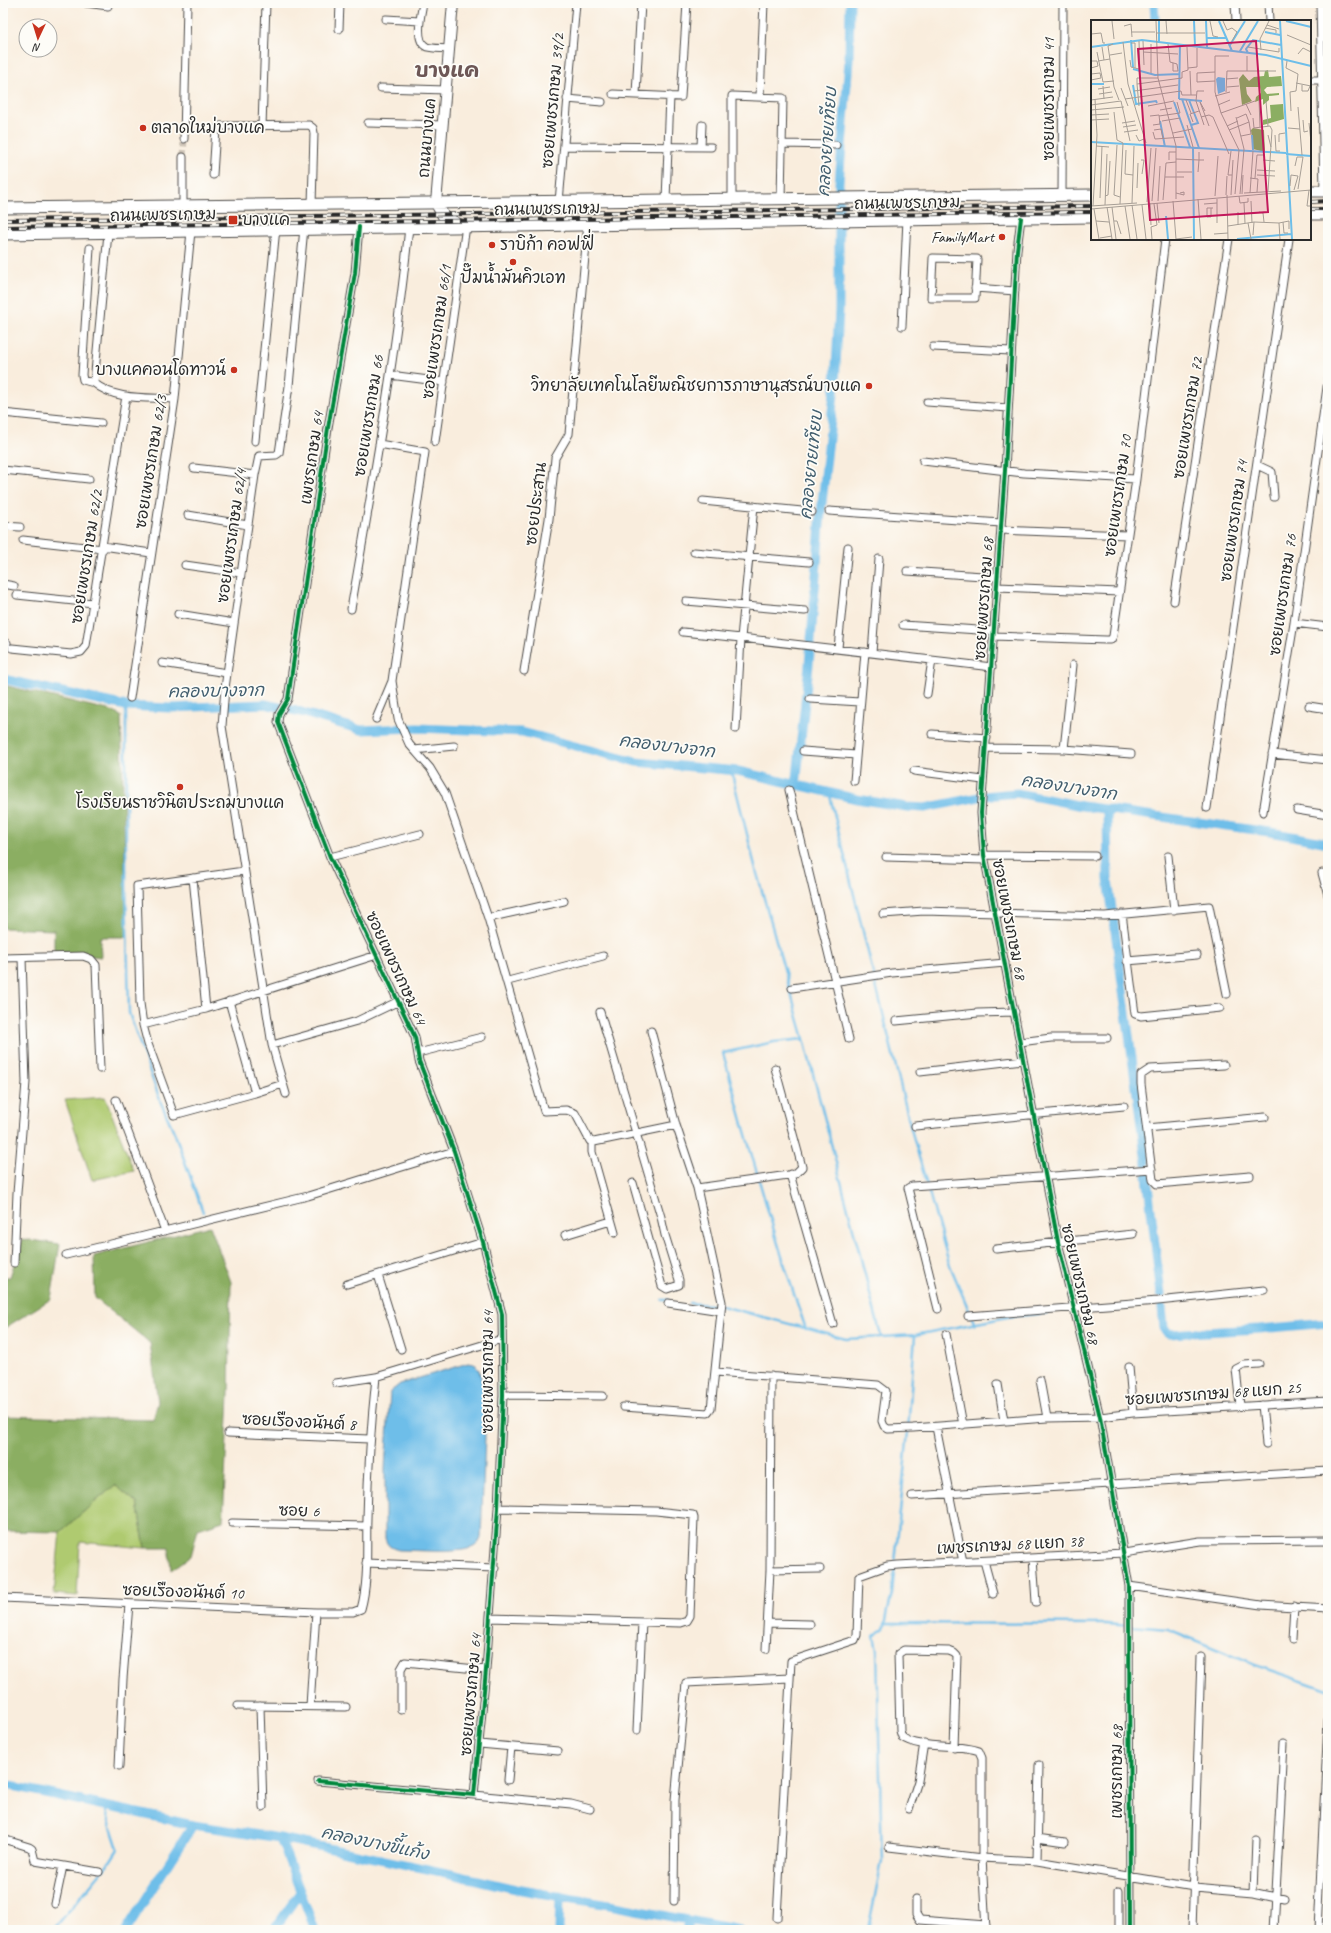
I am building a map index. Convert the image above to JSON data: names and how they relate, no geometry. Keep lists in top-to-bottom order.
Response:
{
  "streets": {
    "main road": ["ถนนบางแค", "ถนนเพชรเกษม"],
    "street": [
      "ซอยเพชรเกษม 41",
      "ซอยเพชรเกษม 39/2",
      "ซอยเพชรเกษม 66/1",
      "ซอยเพชรเกษม 66",
      "ซอยเพชรเกษม 72",
      "เพชรเกษม 64",
      "ซอยเพชรเกษม 62/3",
      "ซอยเพชรเกษม 70",
      "ซอยประสาน",
      "ซอยเพชรเกษม 74",
      "ซอยเพชรเกษม 62/4",
      "ซอยเพชรเกษม 62/2",
      "ซอยเพชรเกษม 76",
      "ซอยเพชรเกษม 68",
      "ซอยเพชรเกษม 64",
      "ซอยเพชรเกษม 68 แยก 25",
      "ซอยเรืองอนันต์ 8",
      "ซอย 6",
      "เพชรเกษม 68 แยก 38",
      "ซอยเรืองอนันต์ 10",
      "เพชรเกษม 68"
    ]
  },
  "crossings": [
    ["ซอยเพชรเกษม 41", "ถนนเพชรเกษม"],
    ["ซอยเพชรเกษม 39/2", "ถนนเพชรเกษม"],
    ["ถนนบางแค", "ถนนเพชรเกษม"],
    ["ถนนเพชรเกษม", "ซอยเพชรเกษม 66/1"],
    ["ถนนเพชรเกษม", "ซอยเพชรเกษม 66"],
    ["ถนนเพชรเกษม", "เพชรเกษม 64"],
    ["ถนนเพชรเกษม", "ซอยเพชรเกษม 62/3"],
    ["ถนนเพชรเกษม", "ซอยประสาน"],
    ["ถนนเพชรเกษม", "ซอยเพชรเกษม 62/4"],
    ["ถนนเพชรเกษม", "ซอยเพชรเกษม 68"],
    ["เพชรเกษม 64", "ซอยเพชรเกษม 64"],
    ["ซอยเพชรเกษม 70", "ซอยเพชรเกษม 68"],
    ["ซอยเพชรเกษม 68", "ซอยเพชรเกษม 68 แยก 25"],
    ["ซอยเพชรเกษม 68", "เพชรเกษม 68 แยก 38"],
    ["ซอยเพชรเกษม 68", "เพชรเกษม 68"]
  ],
  "districts": ["บางแค"],
  "water": ["คลองยายเทียบ", "คลองบางจาก", "คลองบางขี้แก้ง"],
  "places": {
    "other": [
      "ตลาดใหม่บางแค",
      "FamilyMart",
      "ราบิก้า คอฟฟี่",
      "ปั๊มน้ำมันคิวเอท",
      "บางแคคอนโดทาวน์",
      "วิทยาลัยเทคโนโลยีพณิชยการภาษานุสรณ์บางแค",
      "โรงเรียนราชวินิตประถมบางแค"
    ],
    "transit": ["บางแค"]
  },
  "north": "bottom"
}
